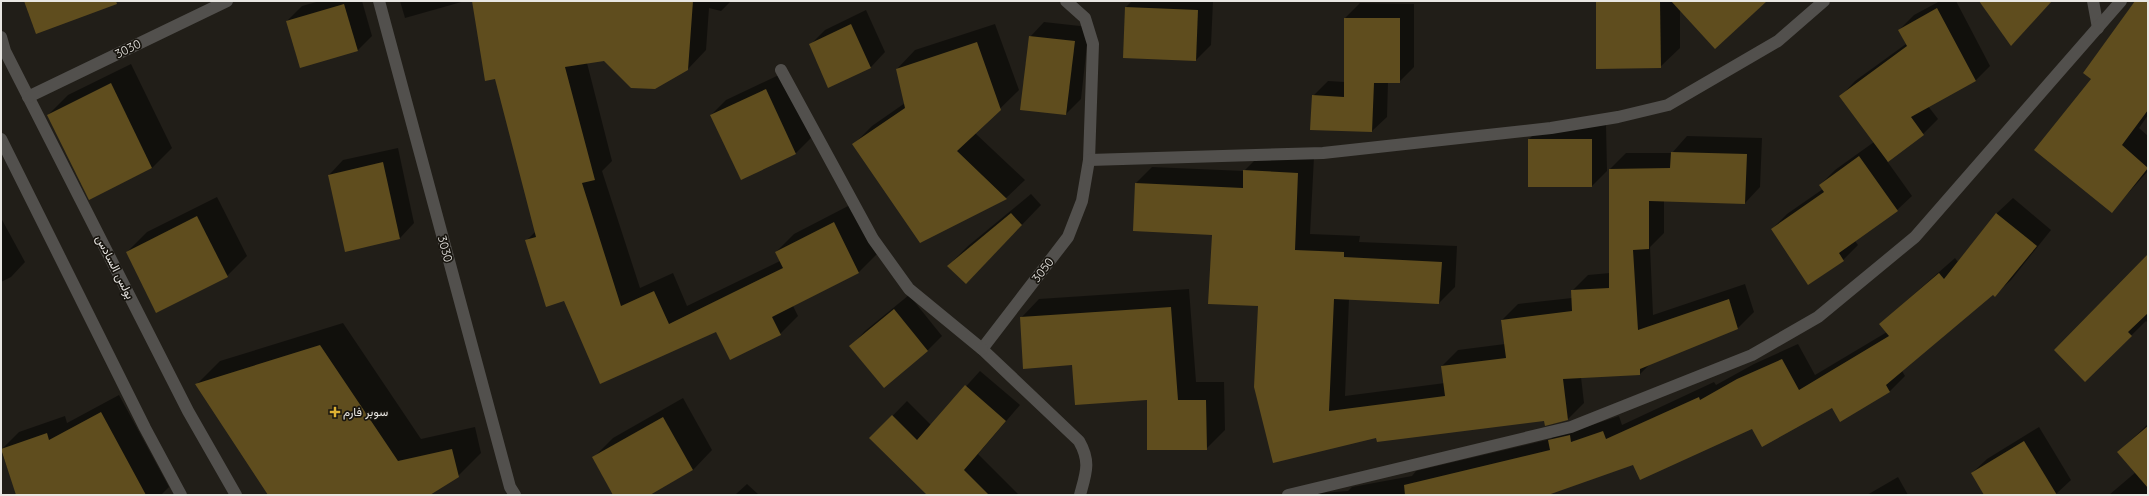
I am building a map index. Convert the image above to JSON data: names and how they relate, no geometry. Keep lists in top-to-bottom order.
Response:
{
  "streets": {
    "street": ["3030", "بولس السادس", "3050"]
  },
  "crossings": [
    ["3030", "بولس السادس"]
  ],
  "places": {
    "health": ["سوبر فارم"]
  }
}
